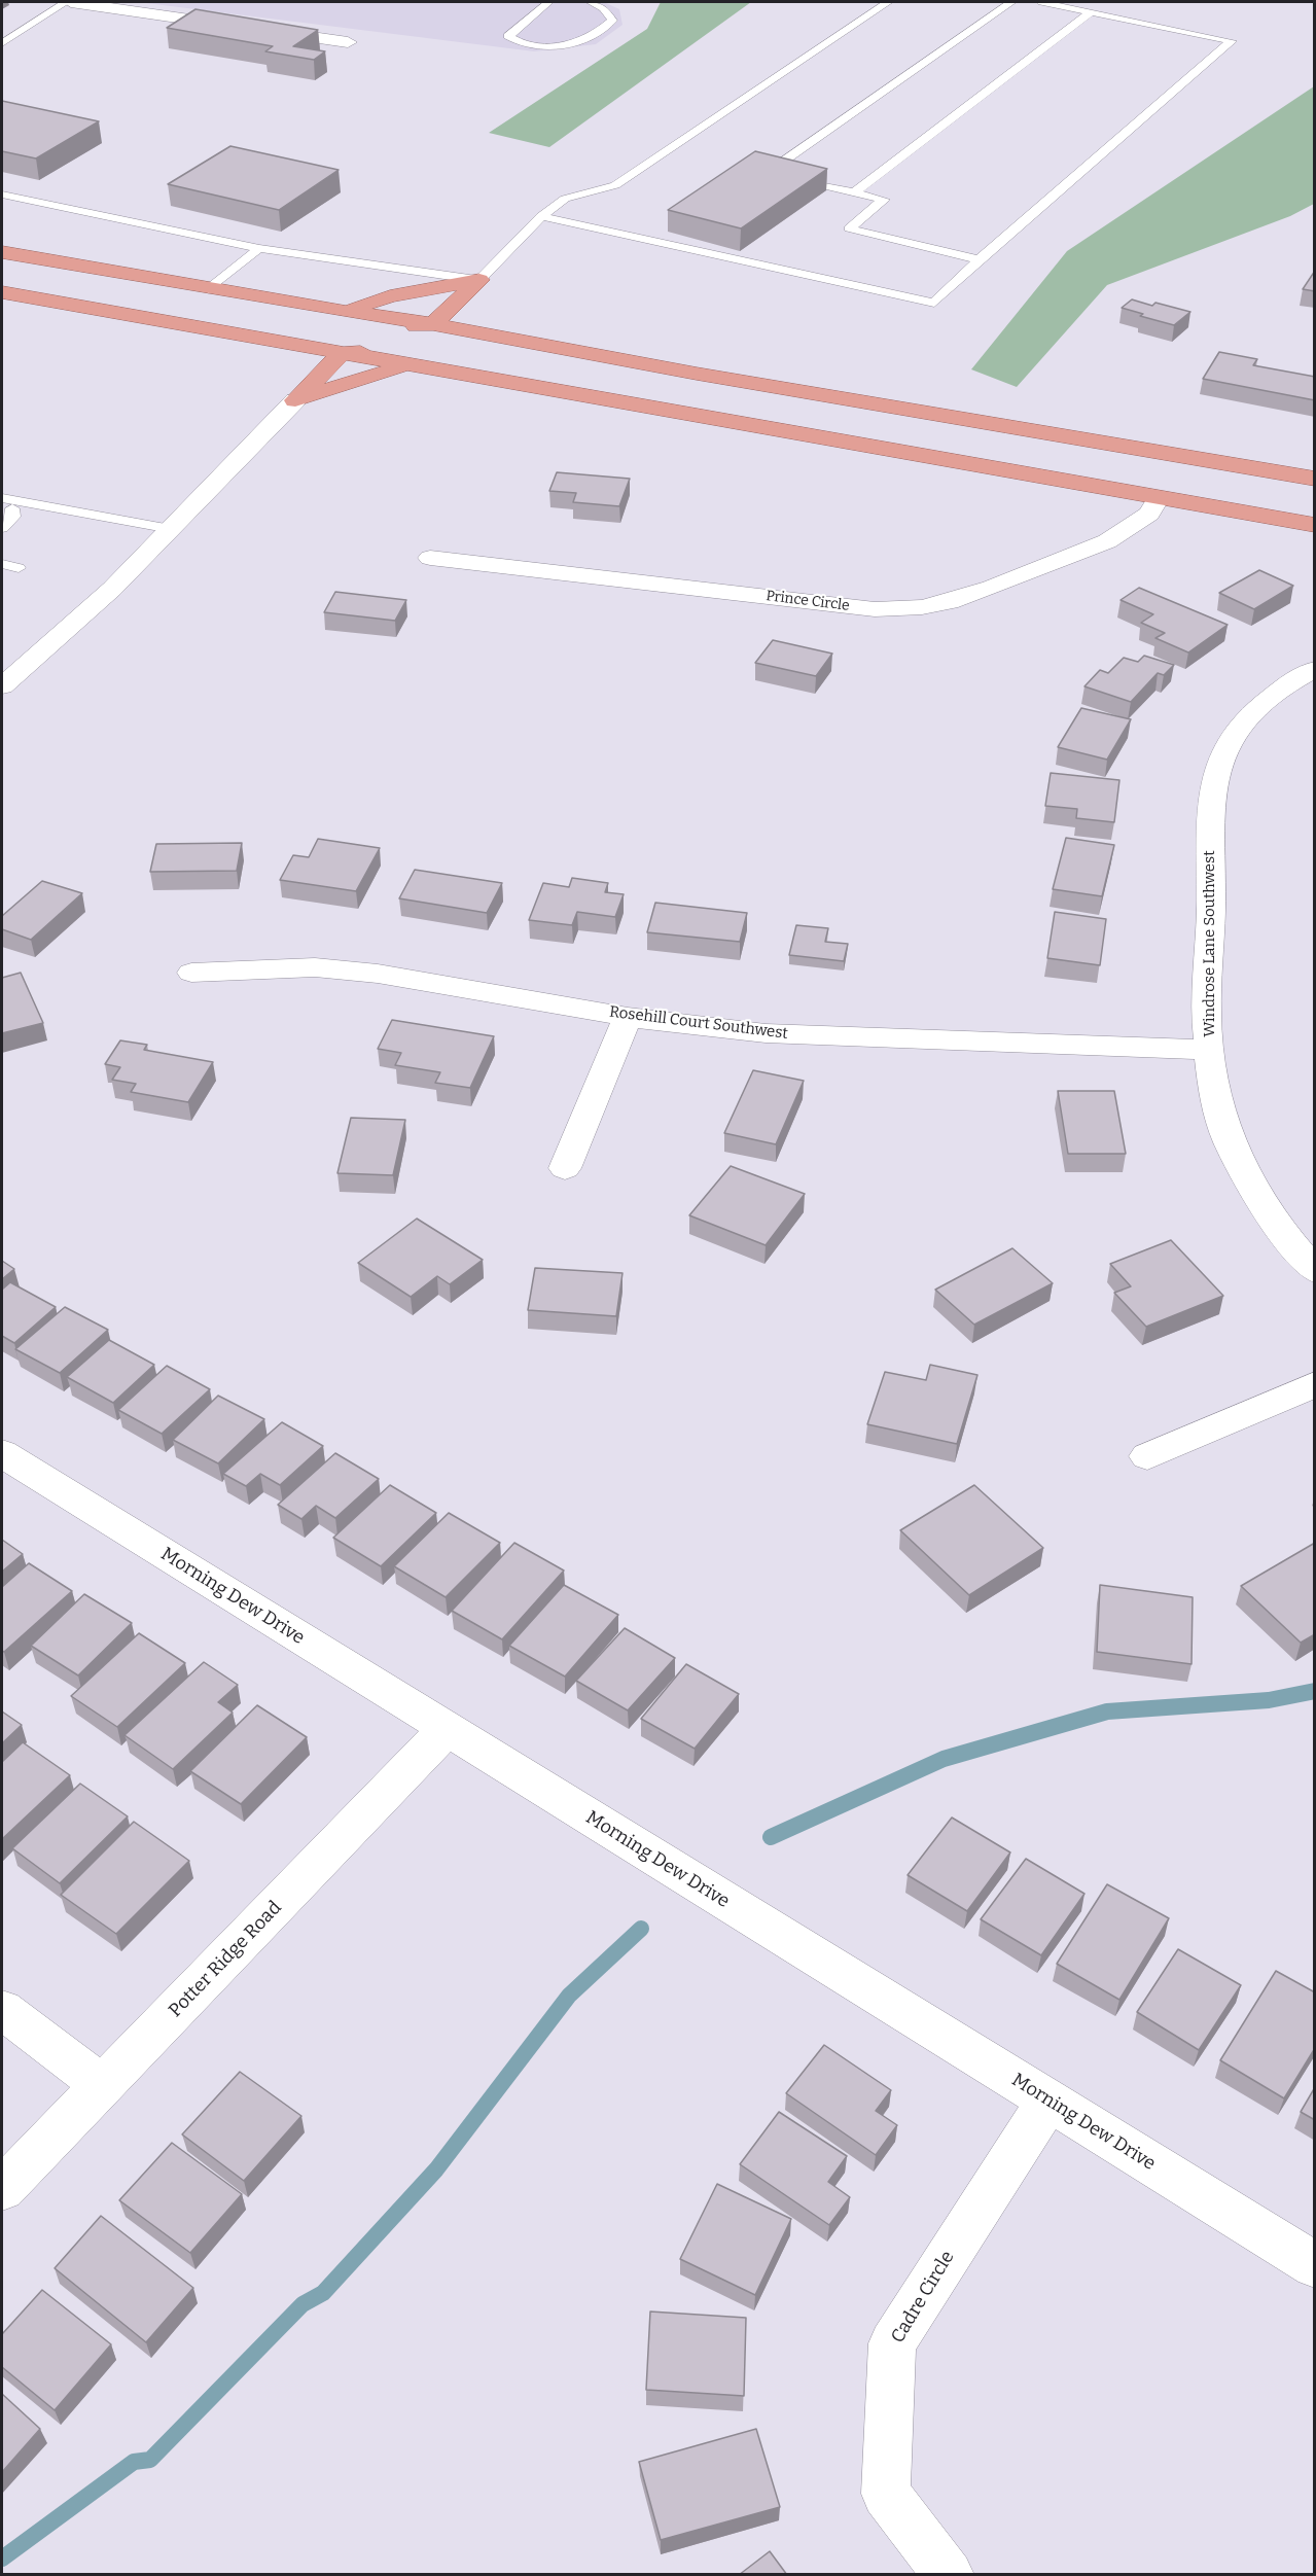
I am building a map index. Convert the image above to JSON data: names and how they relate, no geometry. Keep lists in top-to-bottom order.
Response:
{
  "streets": {
    "street": [
      "Prince Circle",
      "Windrose Lane Southwest",
      "Rosehill Court Southwest",
      "Morning Dew Drive",
      "Potter Ridge Road",
      "Cadre Circle"
    ]
  },
  "crossings": [
    ["Windrose Lane Southwest", "Rosehill Court Southwest"],
    ["Morning Dew Drive", "Potter Ridge Road"],
    ["Morning Dew Drive", "Cadre Circle"]
  ]
}
